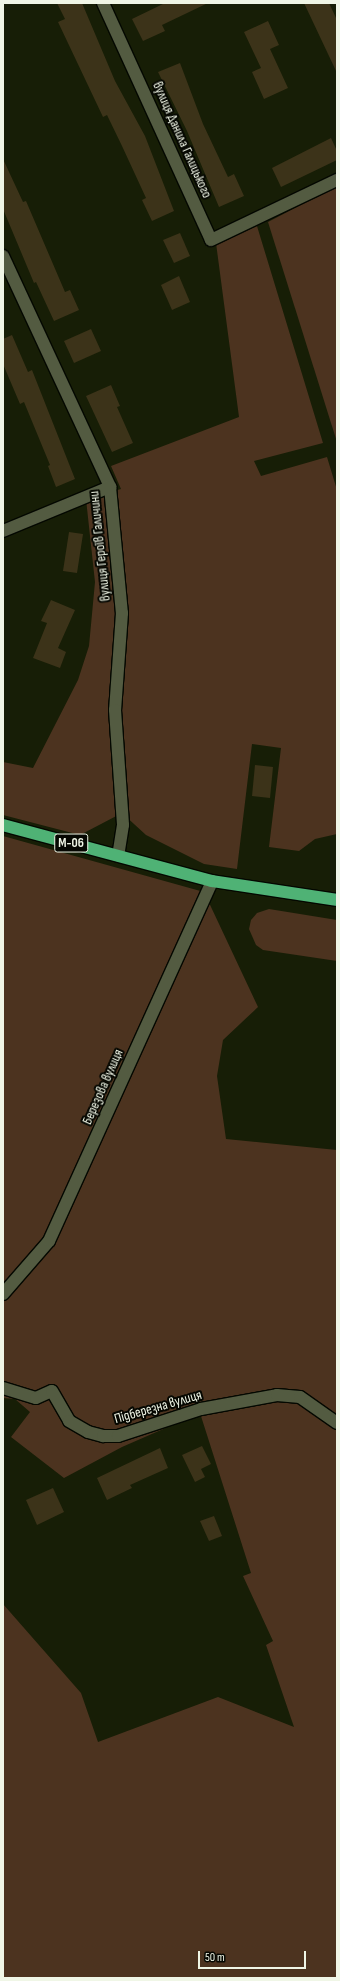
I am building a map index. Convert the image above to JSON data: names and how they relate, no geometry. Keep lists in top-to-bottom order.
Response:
{
  "streets": {
    "highway": ["М-06"],
    "street": [
      "вулиця Данила Галицького",
      "вулиця Героїв Галичини",
      "Березова вулиця",
      "Підберезна вулиця"
    ]
  },
  "crossings": [
    ["вулиця Героїв Галичини", "М-06"],
    ["М-06", "Березова вулиця"]
  ],
  "scale_bar": "50 m"
}
